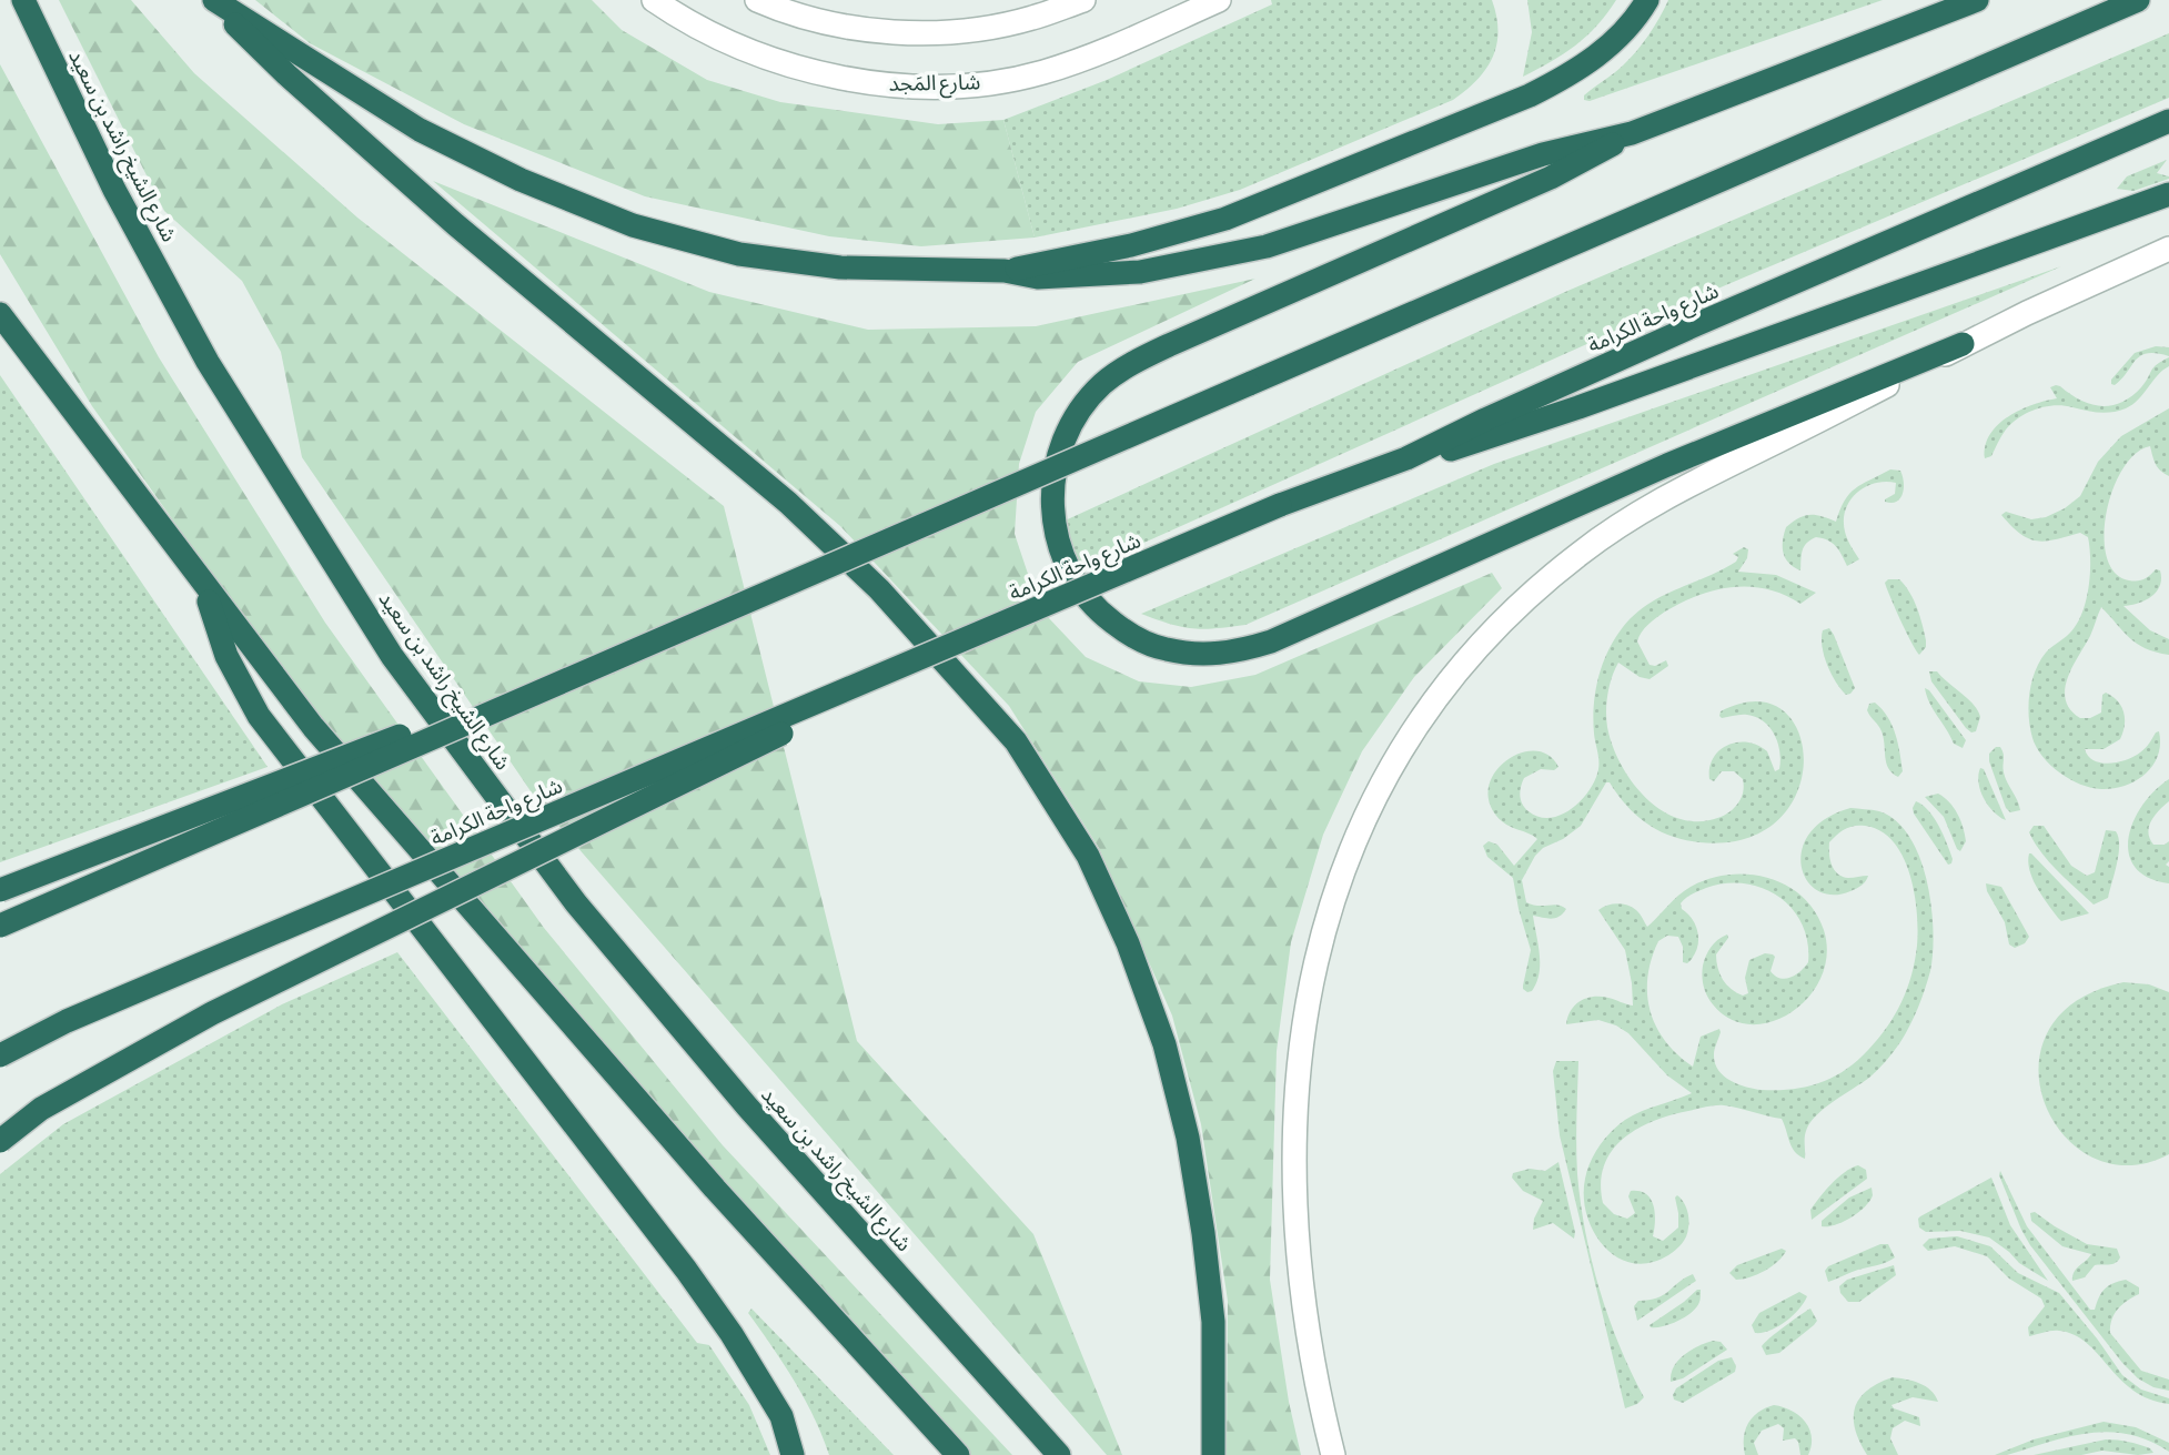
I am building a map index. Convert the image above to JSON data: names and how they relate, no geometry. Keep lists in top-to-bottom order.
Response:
{
  "streets": {
    "highway": ["شارع الشيخ راشد بن سعيد", "شارع واحة الكرامة"],
    "street": ["شارع المَجد"]
  }
}
